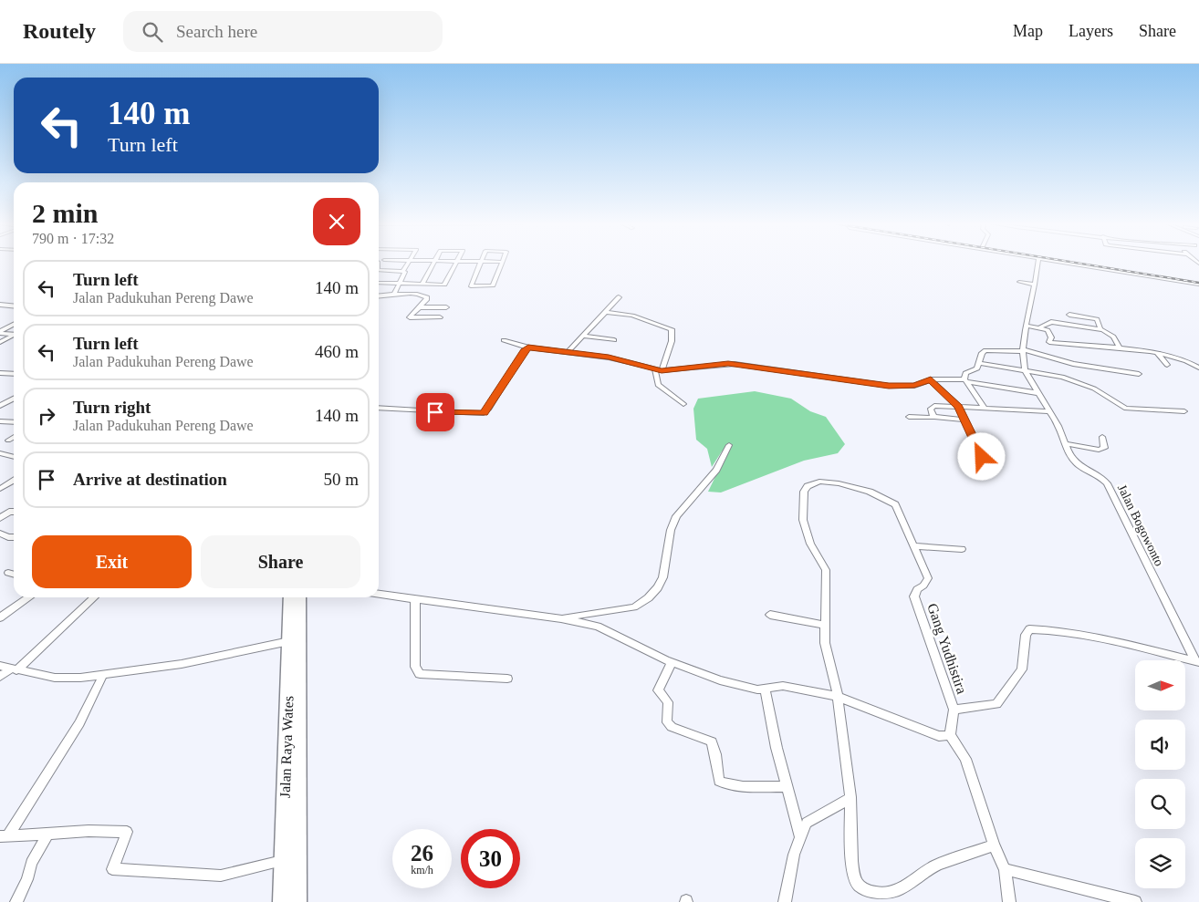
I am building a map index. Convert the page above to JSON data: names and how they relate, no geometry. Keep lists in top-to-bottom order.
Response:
{
  "streets": {
    "highway": ["Jalan Raya Wates"],
    "street": ["Jalan Bogowonto", "Gang Yudhistira"]
  },
  "north": "right",
  "page": {
    "header": "Routely",
    "search": "Search here",
    "nav": ["Map", "Layers", "Share"],
    "turn": ["140 m", "Turn left"],
    "heading": ["2 min", "790 m · 17:32"],
    "list": [
      {
        "name": "Turn left",
        "note": "Jalan Padukuhan Pereng Dawe",
        "value": "140 m"
      },
      {
        "name": "Turn left",
        "note": "Jalan Padukuhan Pereng Dawe",
        "value": "460 m"
      },
      {
        "name": "Turn right",
        "note": "Jalan Padukuhan Pereng Dawe",
        "value": "140 m"
      },
      {
        "name": "Arrive at destination",
        "value": "50 m"
      }
    ],
    "buttons": ["Exit", "Share"],
    "speed": "26 km/h",
    "limit": "30"
  }
}
